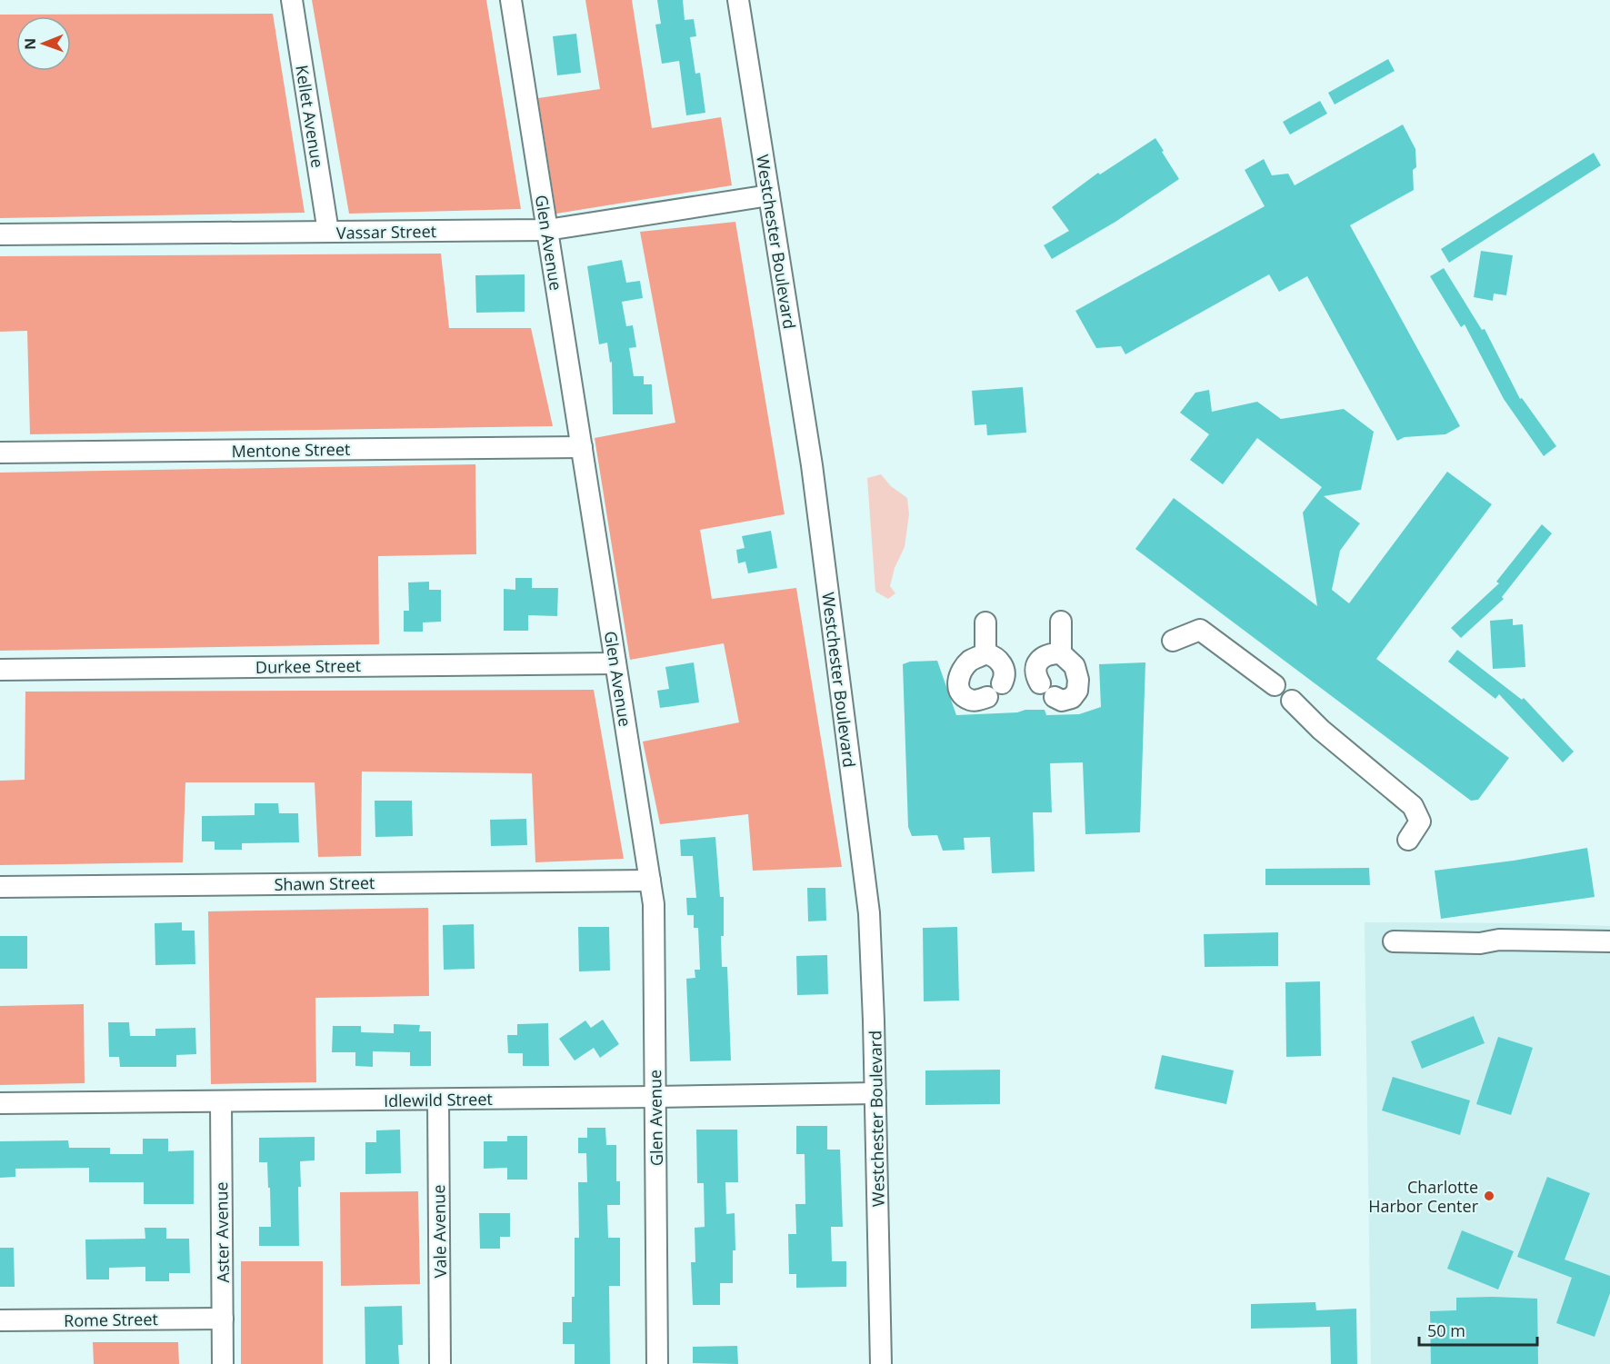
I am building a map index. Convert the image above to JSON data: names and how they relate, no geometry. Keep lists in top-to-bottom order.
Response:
{
  "streets": {
    "street": [
      "Kellet Avenue",
      "Vassar Street",
      "Westchester Boulevard",
      "Glen Avenue",
      "Mentone Street",
      "Durkee Street",
      "Shawn Street",
      "Idlewild Street",
      "Vale Avenue",
      "Aster Avenue",
      "Rome Street"
    ]
  },
  "crossings": [
    ["Kellet Avenue", "Vassar Street"],
    ["Vassar Street", "Westchester Boulevard"],
    ["Vassar Street", "Glen Avenue"],
    ["Westchester Boulevard", "Idlewild Street"],
    ["Glen Avenue", "Mentone Street"],
    ["Glen Avenue", "Durkee Street"],
    ["Glen Avenue", "Shawn Street"],
    ["Glen Avenue", "Idlewild Street"],
    ["Idlewild Street", "Vale Avenue"],
    ["Idlewild Street", "Aster Avenue"],
    ["Aster Avenue", "Rome Street"]
  ],
  "places": ["Charlotte Harbor Center"],
  "scale_bar": "50 m",
  "north": "left"
}
